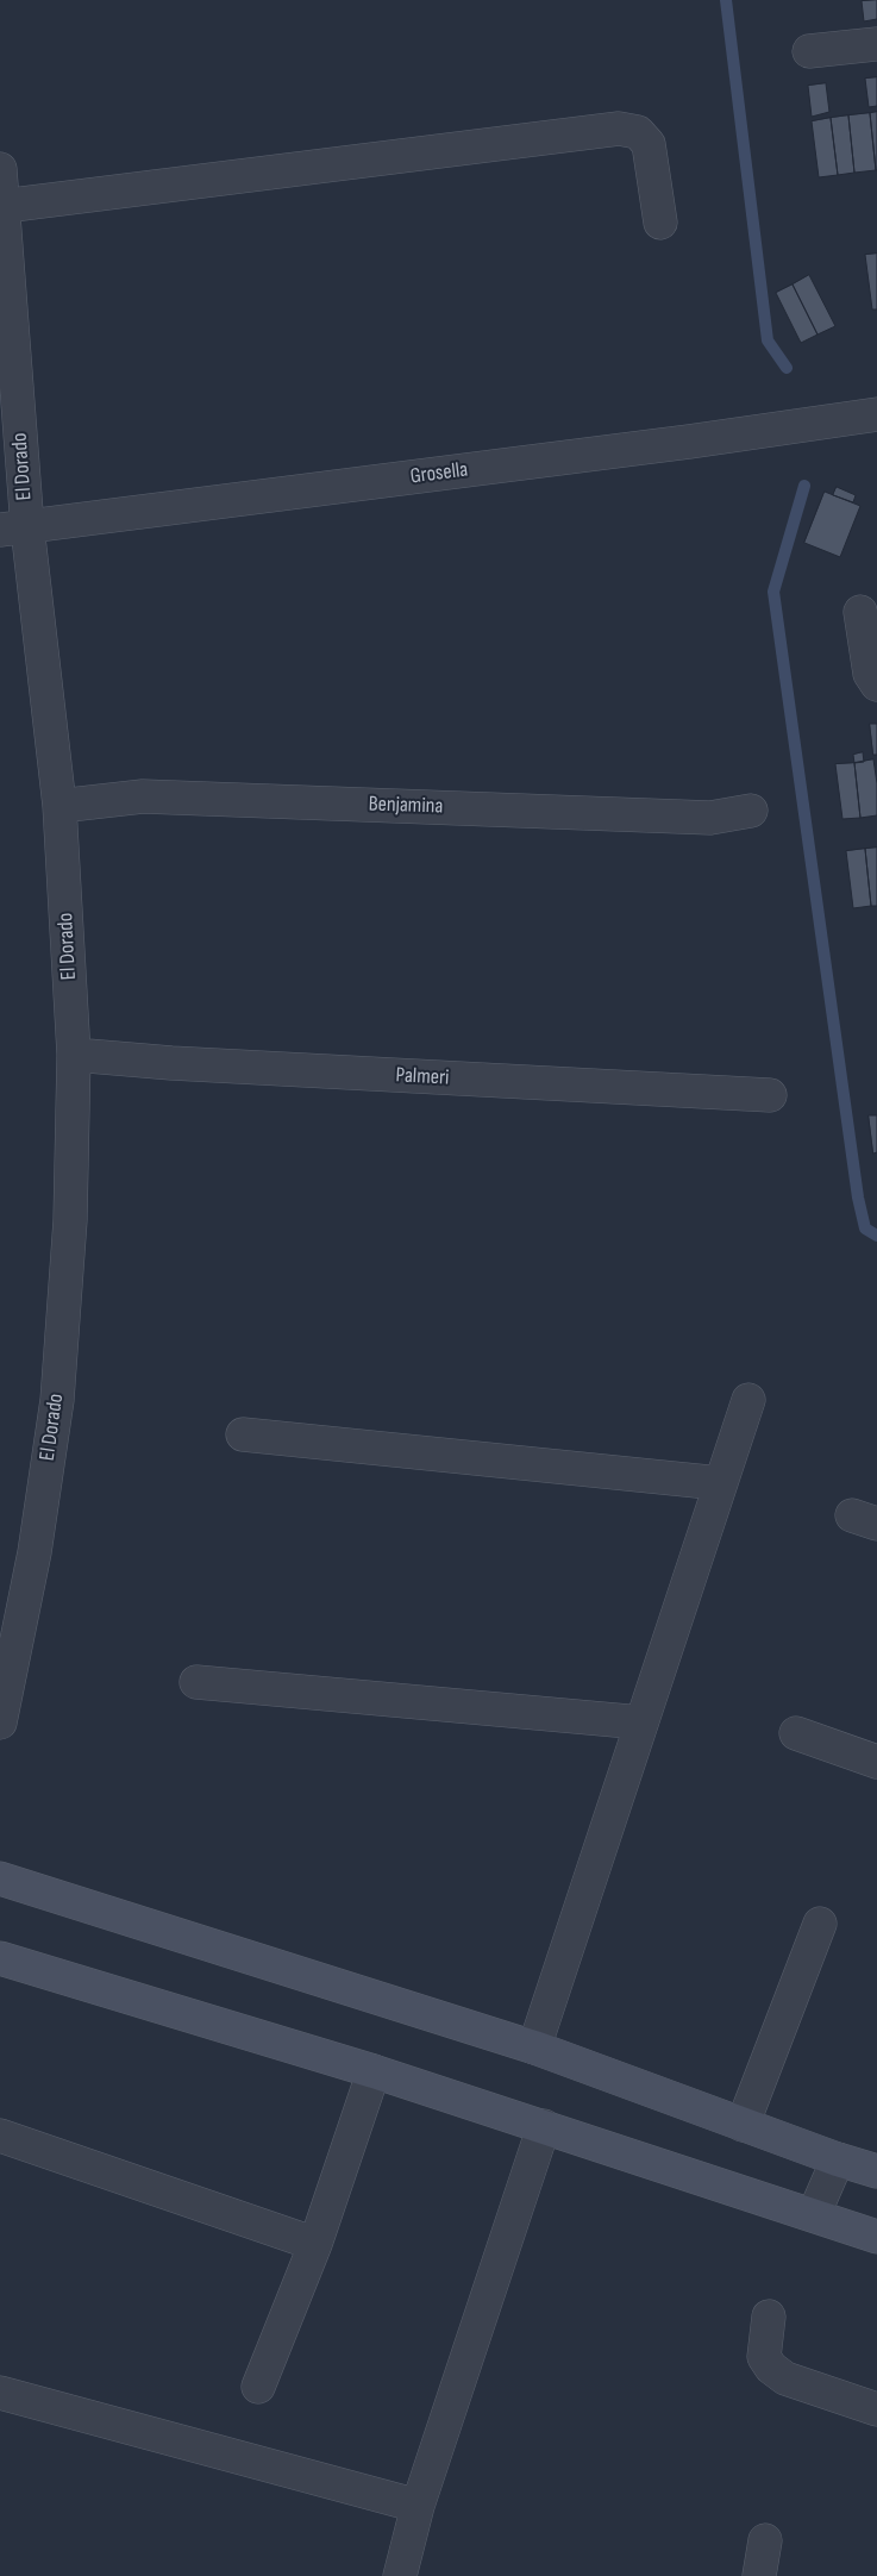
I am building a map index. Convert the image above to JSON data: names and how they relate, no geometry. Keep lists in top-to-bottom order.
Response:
{
  "streets": {
    "street": [
      "El Dorado",
      "Grosella",
      "Benjamina",
      "Palmeri"
    ]
  },
  "crossings": [
    ["El Dorado", "Grosella"],
    ["El Dorado", "Benjamina"],
    ["El Dorado", "Palmeri"]
  ]
}
